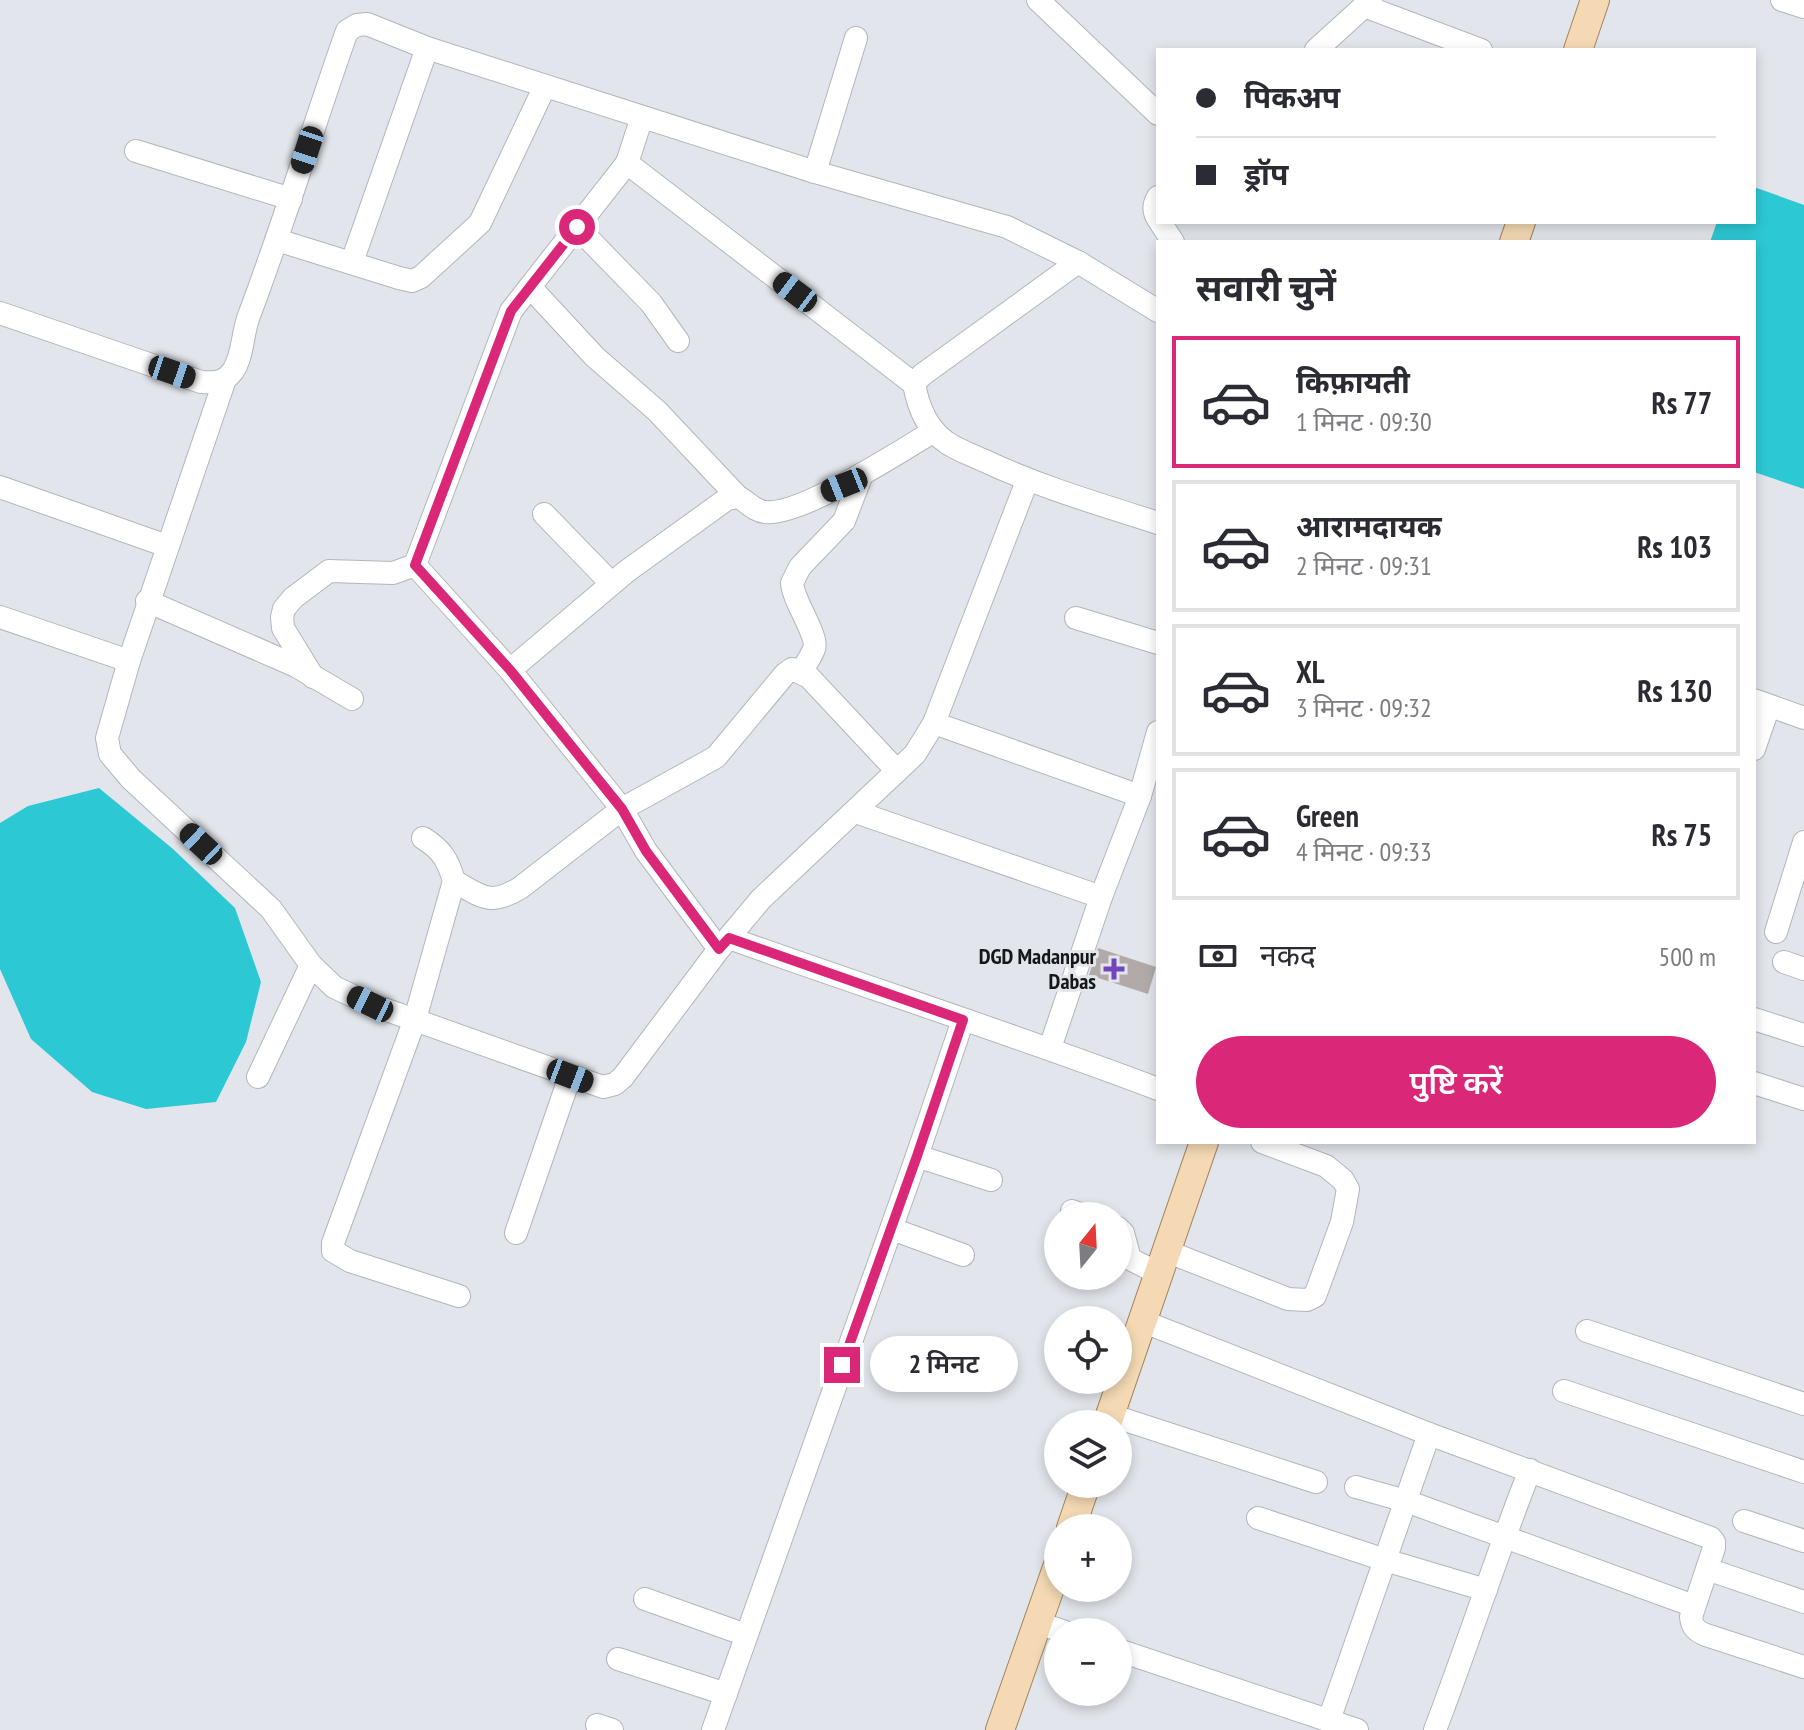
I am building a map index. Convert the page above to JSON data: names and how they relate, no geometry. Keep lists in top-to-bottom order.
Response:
{
  "places": {
    "health": ["DGD Madanpur Dabas"]
  },
  "north": "top",
  "page": {
    "banner": ["पिकअप", "ड्रॉप"],
    "heading": "सवारी चुनें",
    "list": [
      {
        "name": "किफ़ायती",
        "note": "1 मिनट · 09:30",
        "value": "Rs 77"
      },
      {
        "name": "आरामदायक",
        "note": "2 मिनट · 09:31",
        "value": "Rs 103"
      },
      {
        "name": "XL",
        "note": "3 मिनट · 09:32",
        "value": "Rs 130"
      },
      {
        "name": "Green",
        "note": "4 मिनट · 09:33",
        "value": "Rs 75"
      }
    ],
    "pay": ["नकद", "500 m"],
    "buttons": "पुष्टि करें",
    "map_buttons": ["+", "−"],
    "bubble": "2 मिनट"
  }
}
